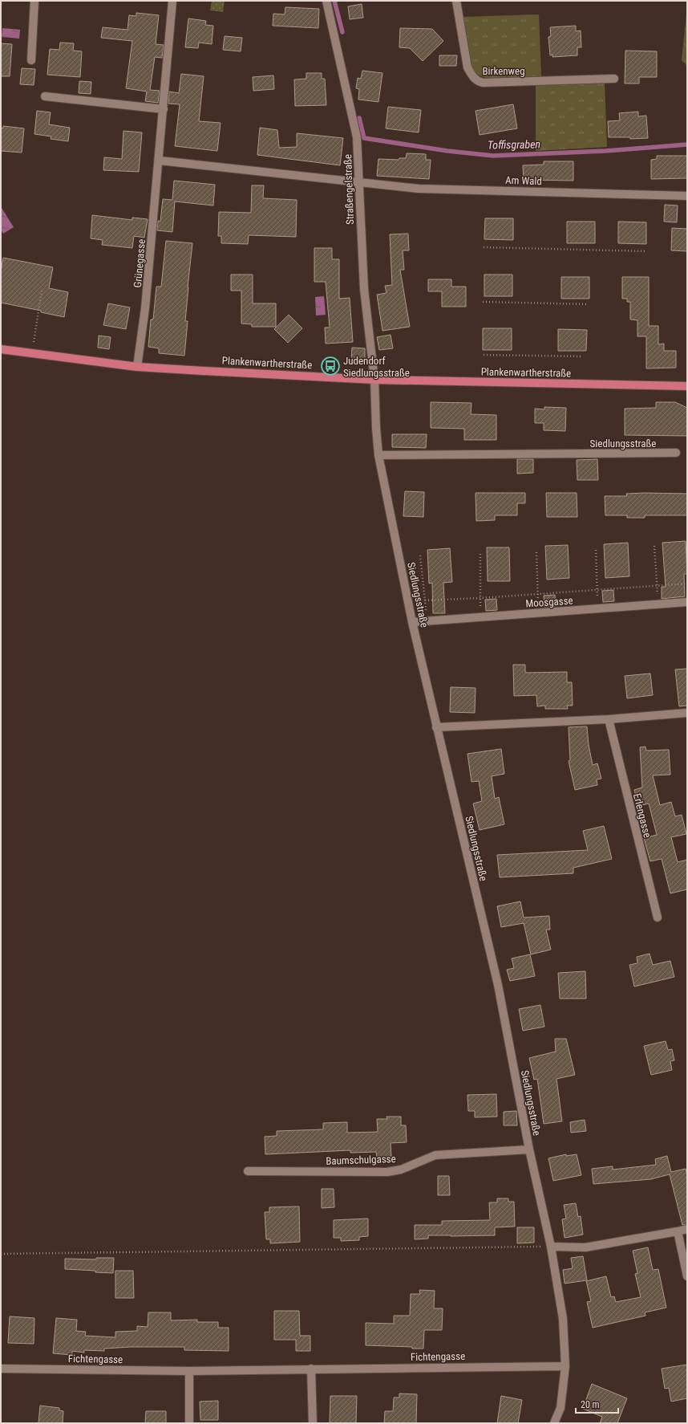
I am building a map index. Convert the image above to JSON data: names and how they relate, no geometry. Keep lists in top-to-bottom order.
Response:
{
  "streets": {
    "main road": ["Plankenwartherstraße"],
    "street": [
      "Birkenweg",
      "Am Wald",
      "Straßengelstraße",
      "Grünegasse",
      "Siedlungsstraße",
      "Moosgasse",
      "Erlengasse",
      "Baumschulgasse",
      "Fichtengasse"
    ]
  },
  "crossings": [
    ["Am Wald", "Straßengelstraße"],
    ["Straßengelstraße", "Plankenwartherstraße"],
    ["Straßengelstraße", "Siedlungsstraße"],
    ["Grünegasse", "Plankenwartherstraße"],
    ["Plankenwartherstraße", "Siedlungsstraße"],
    ["Siedlungsstraße", "Moosgasse"],
    ["Siedlungsstraße", "Baumschulgasse"],
    ["Siedlungsstraße", "Fichtengasse"]
  ],
  "water": ["Toffisgraben"],
  "places": {
    "bus stop": ["Judendorf Siedlungsstraße"]
  },
  "scale_bar": "20 m"
}
